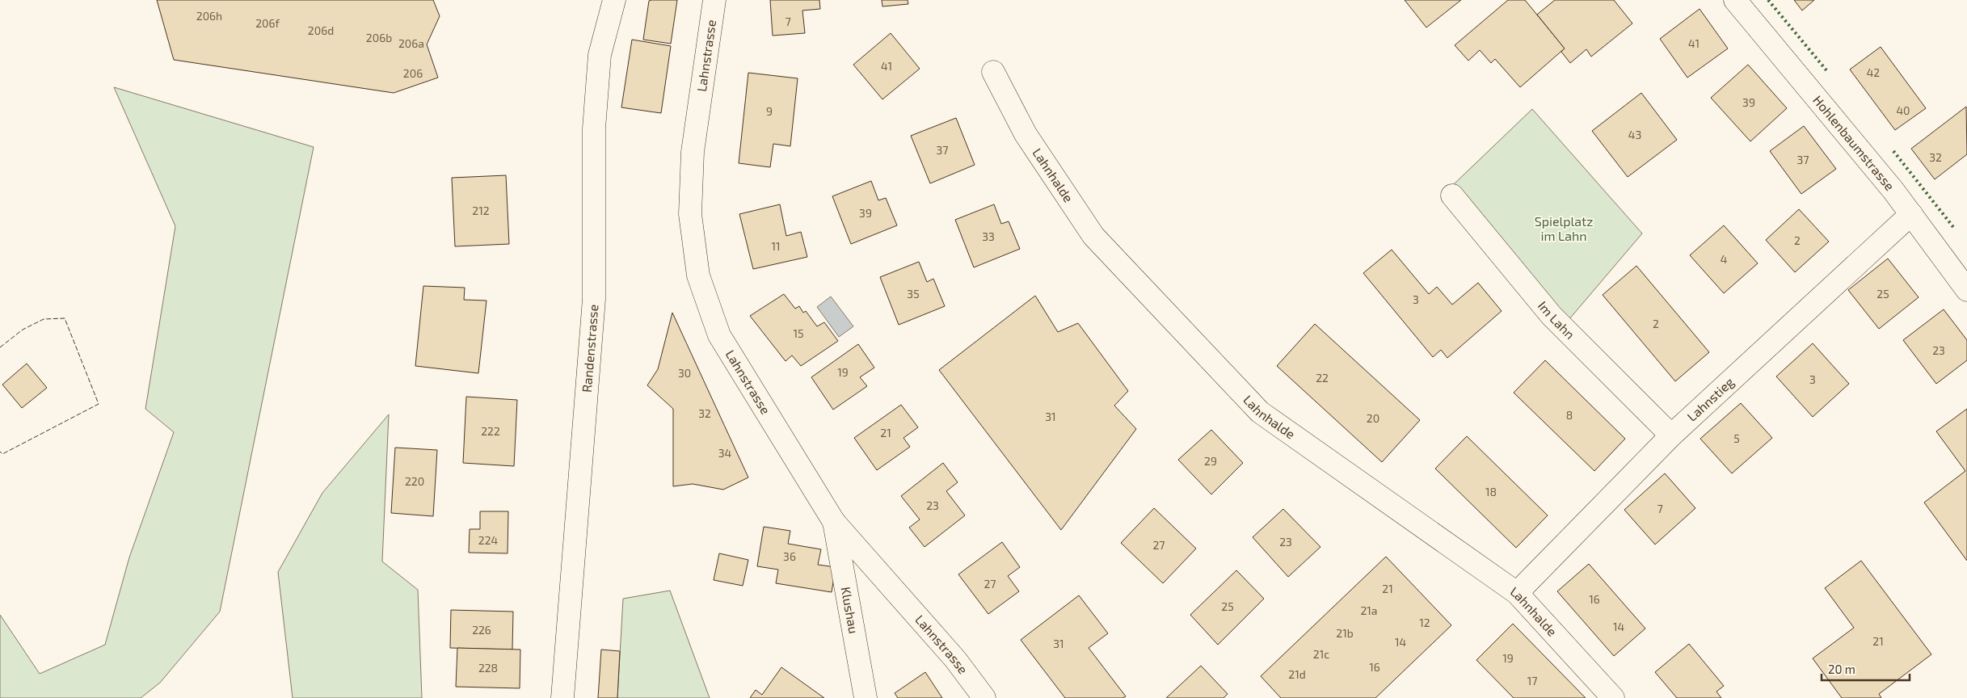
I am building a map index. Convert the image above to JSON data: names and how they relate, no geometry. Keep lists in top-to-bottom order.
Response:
{
  "streets": {
    "street": [
      "Lahnstrasse",
      "Hohlenbaumstrasse",
      "Lahnhalde",
      "Im Lahn",
      "Randenstrasse",
      "Lahnstieg",
      "Klushau"
    ]
  },
  "crossings": [
    ["Lahnstrasse", "Klushau"],
    ["Hohlenbaumstrasse", "Lahnstieg"],
    ["Lahnhalde", "Lahnstieg"],
    ["Im Lahn", "Lahnstieg"]
  ],
  "parks": ["Spielplatz im Lahn"],
  "house_numbers": [
    "206h",
    "7",
    "206f",
    "206d",
    "206b",
    "206a",
    "41",
    "41",
    "42",
    "206",
    "39",
    "40",
    "9",
    "43",
    "37",
    "32",
    "37",
    "212",
    "39",
    "33",
    "2",
    "11",
    "4",
    "35",
    "25",
    "3",
    "2",
    "15",
    "23",
    "19",
    "30",
    "22",
    "3",
    "32",
    "8",
    "31",
    "20",
    "222",
    "21",
    "5",
    "34",
    "29",
    "220",
    "18",
    "23",
    "7",
    "224",
    "23",
    "27",
    "36",
    "27",
    "21",
    "16",
    "25",
    "21a",
    "12",
    "14",
    "226",
    "21b",
    "21",
    "14",
    "31",
    "21c",
    "19",
    "16",
    "228",
    "21d",
    "17"
  ],
  "scale_bar": "20 m"
}
